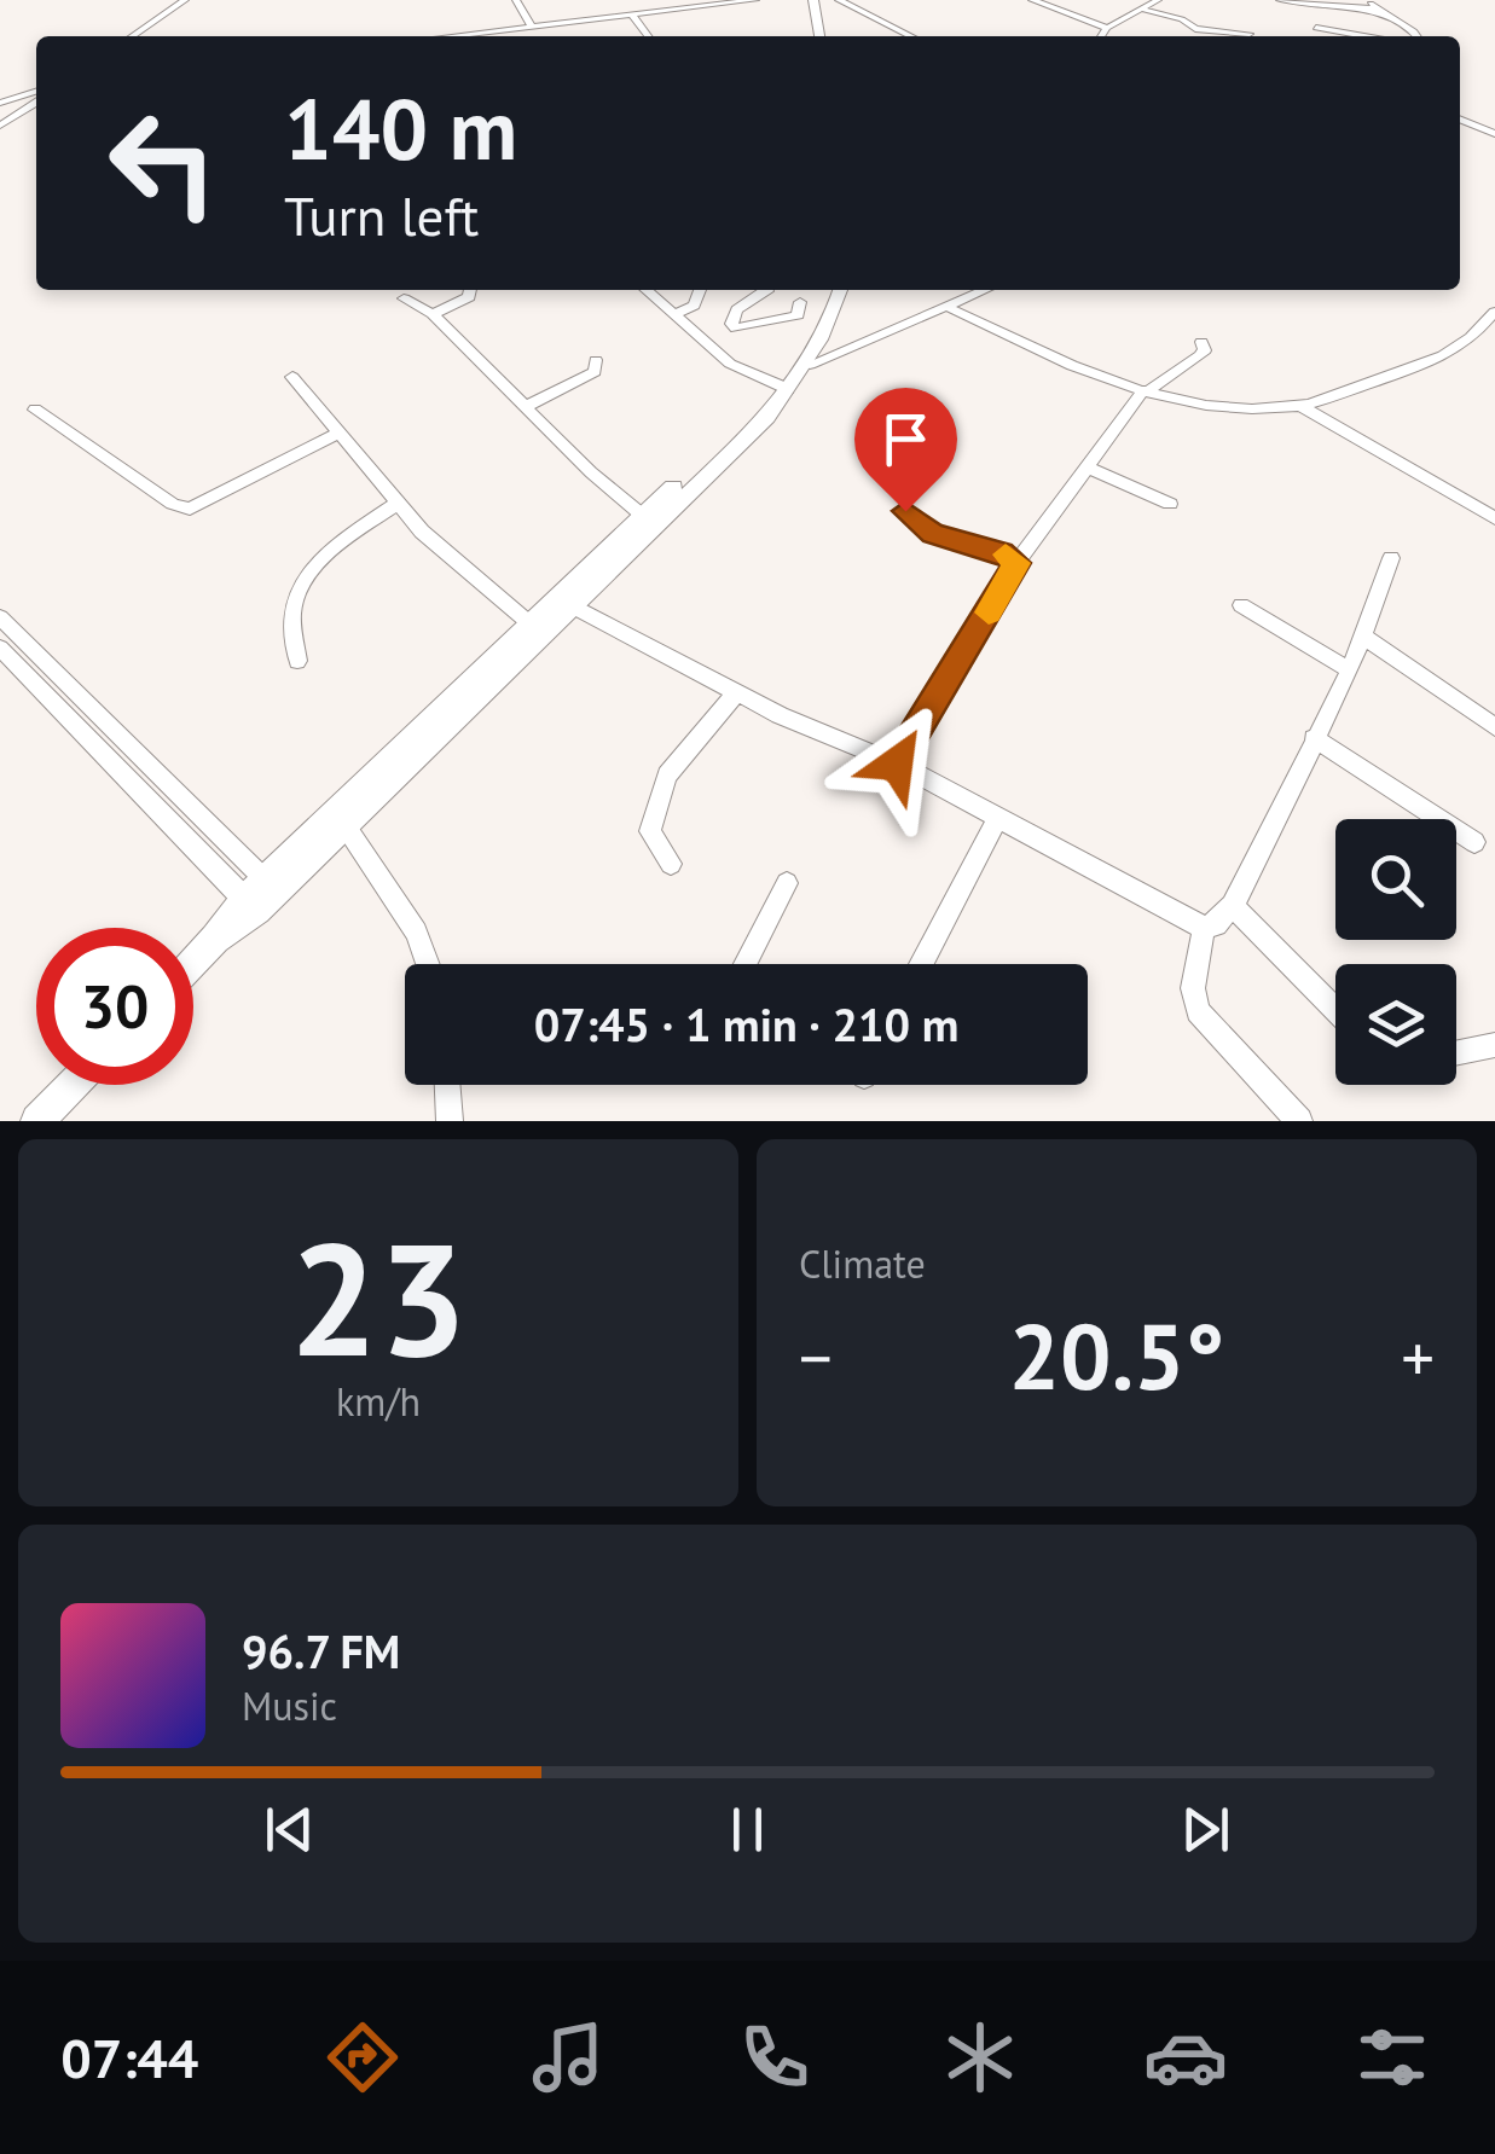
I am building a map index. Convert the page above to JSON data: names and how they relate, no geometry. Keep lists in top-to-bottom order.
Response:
{
  "page": {
    "turn": ["140 m", "Turn left"],
    "limit": "30",
    "trip": "07:45 · 1 min · 210 m",
    "tile": [
      ["23", "km/h"],
      "Climate"
    ],
    "heat": ["−", "20.5°", "+"],
    "song": ["96.7 FM", "Music"],
    "tabs": "07:44"
  }
}
